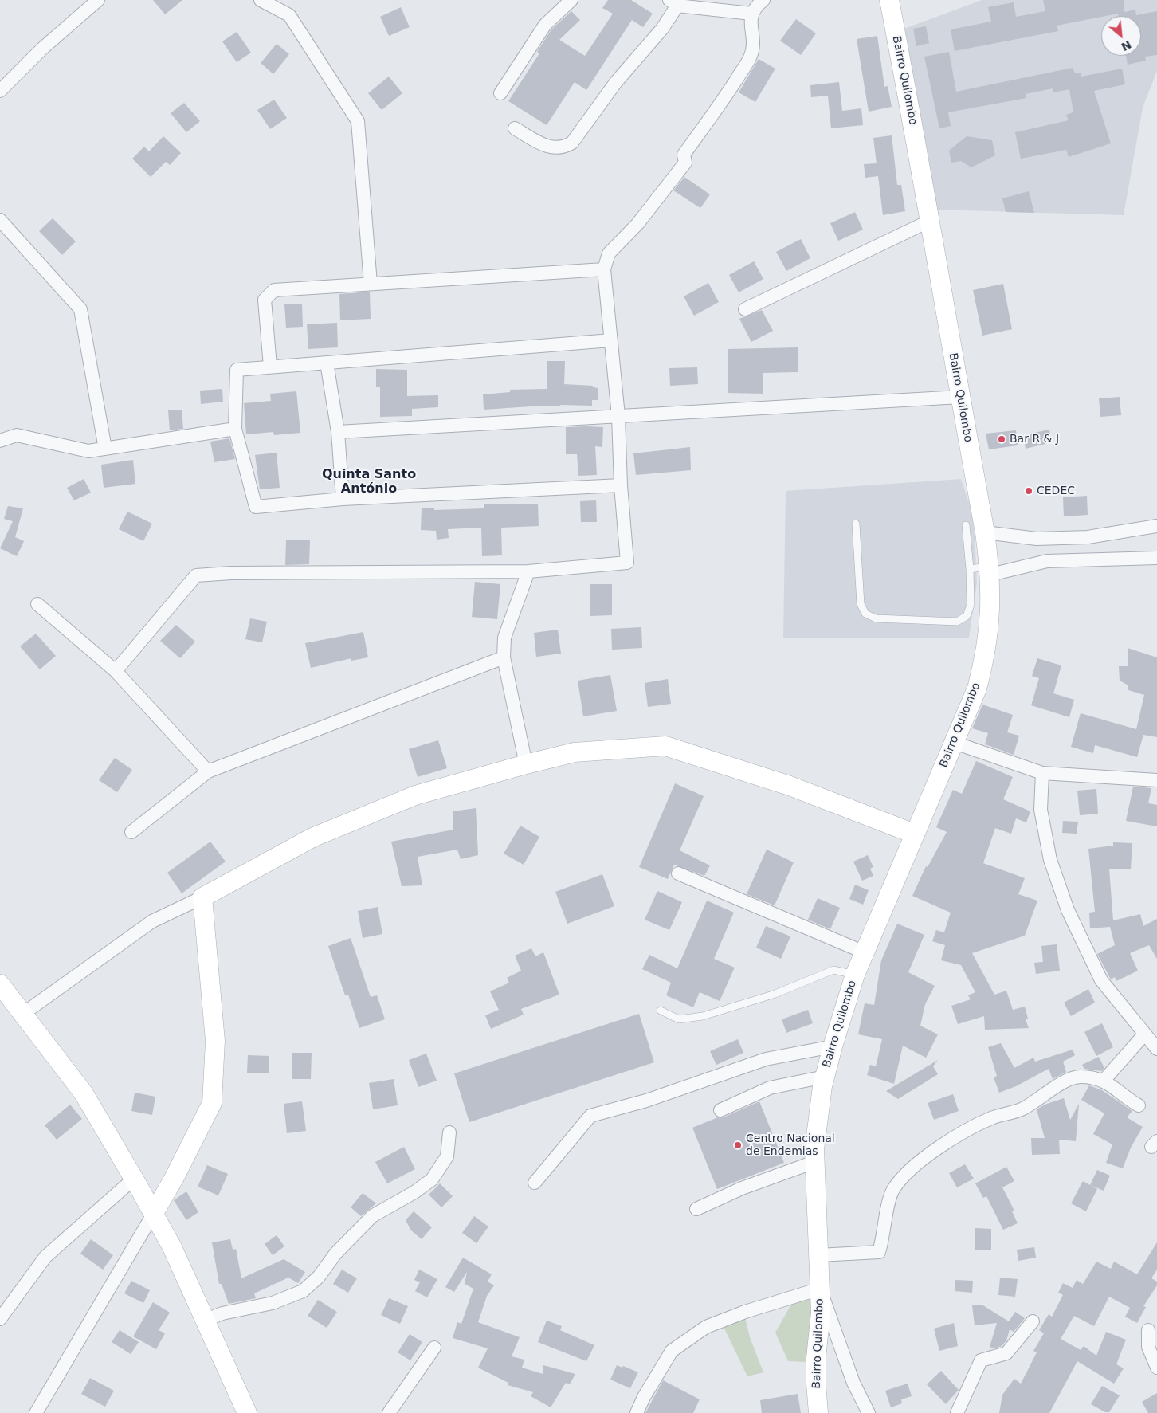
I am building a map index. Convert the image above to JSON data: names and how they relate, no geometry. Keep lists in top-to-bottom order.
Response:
{
  "streets": {
    "street": ["Bairro Quilombo"]
  },
  "districts": ["Quinta Santo António"],
  "places": ["Bar R & J", "CEDEC", "Centro Nacional de Endemias"],
  "north": "bottom right"
}
